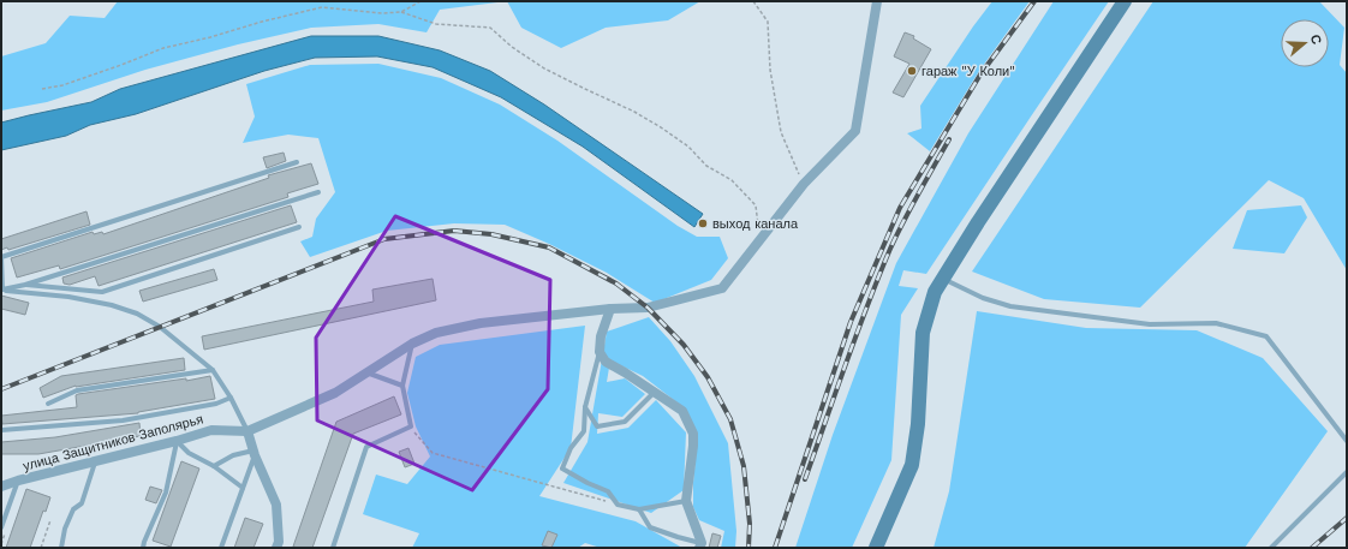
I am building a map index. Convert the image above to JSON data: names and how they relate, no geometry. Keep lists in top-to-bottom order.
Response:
{
  "streets": {
    "street": ["улица Защитников Заполярья"]
  },
  "places": ["гараж \"У Коли\"", "выход канала"],
  "north": "right"
}
